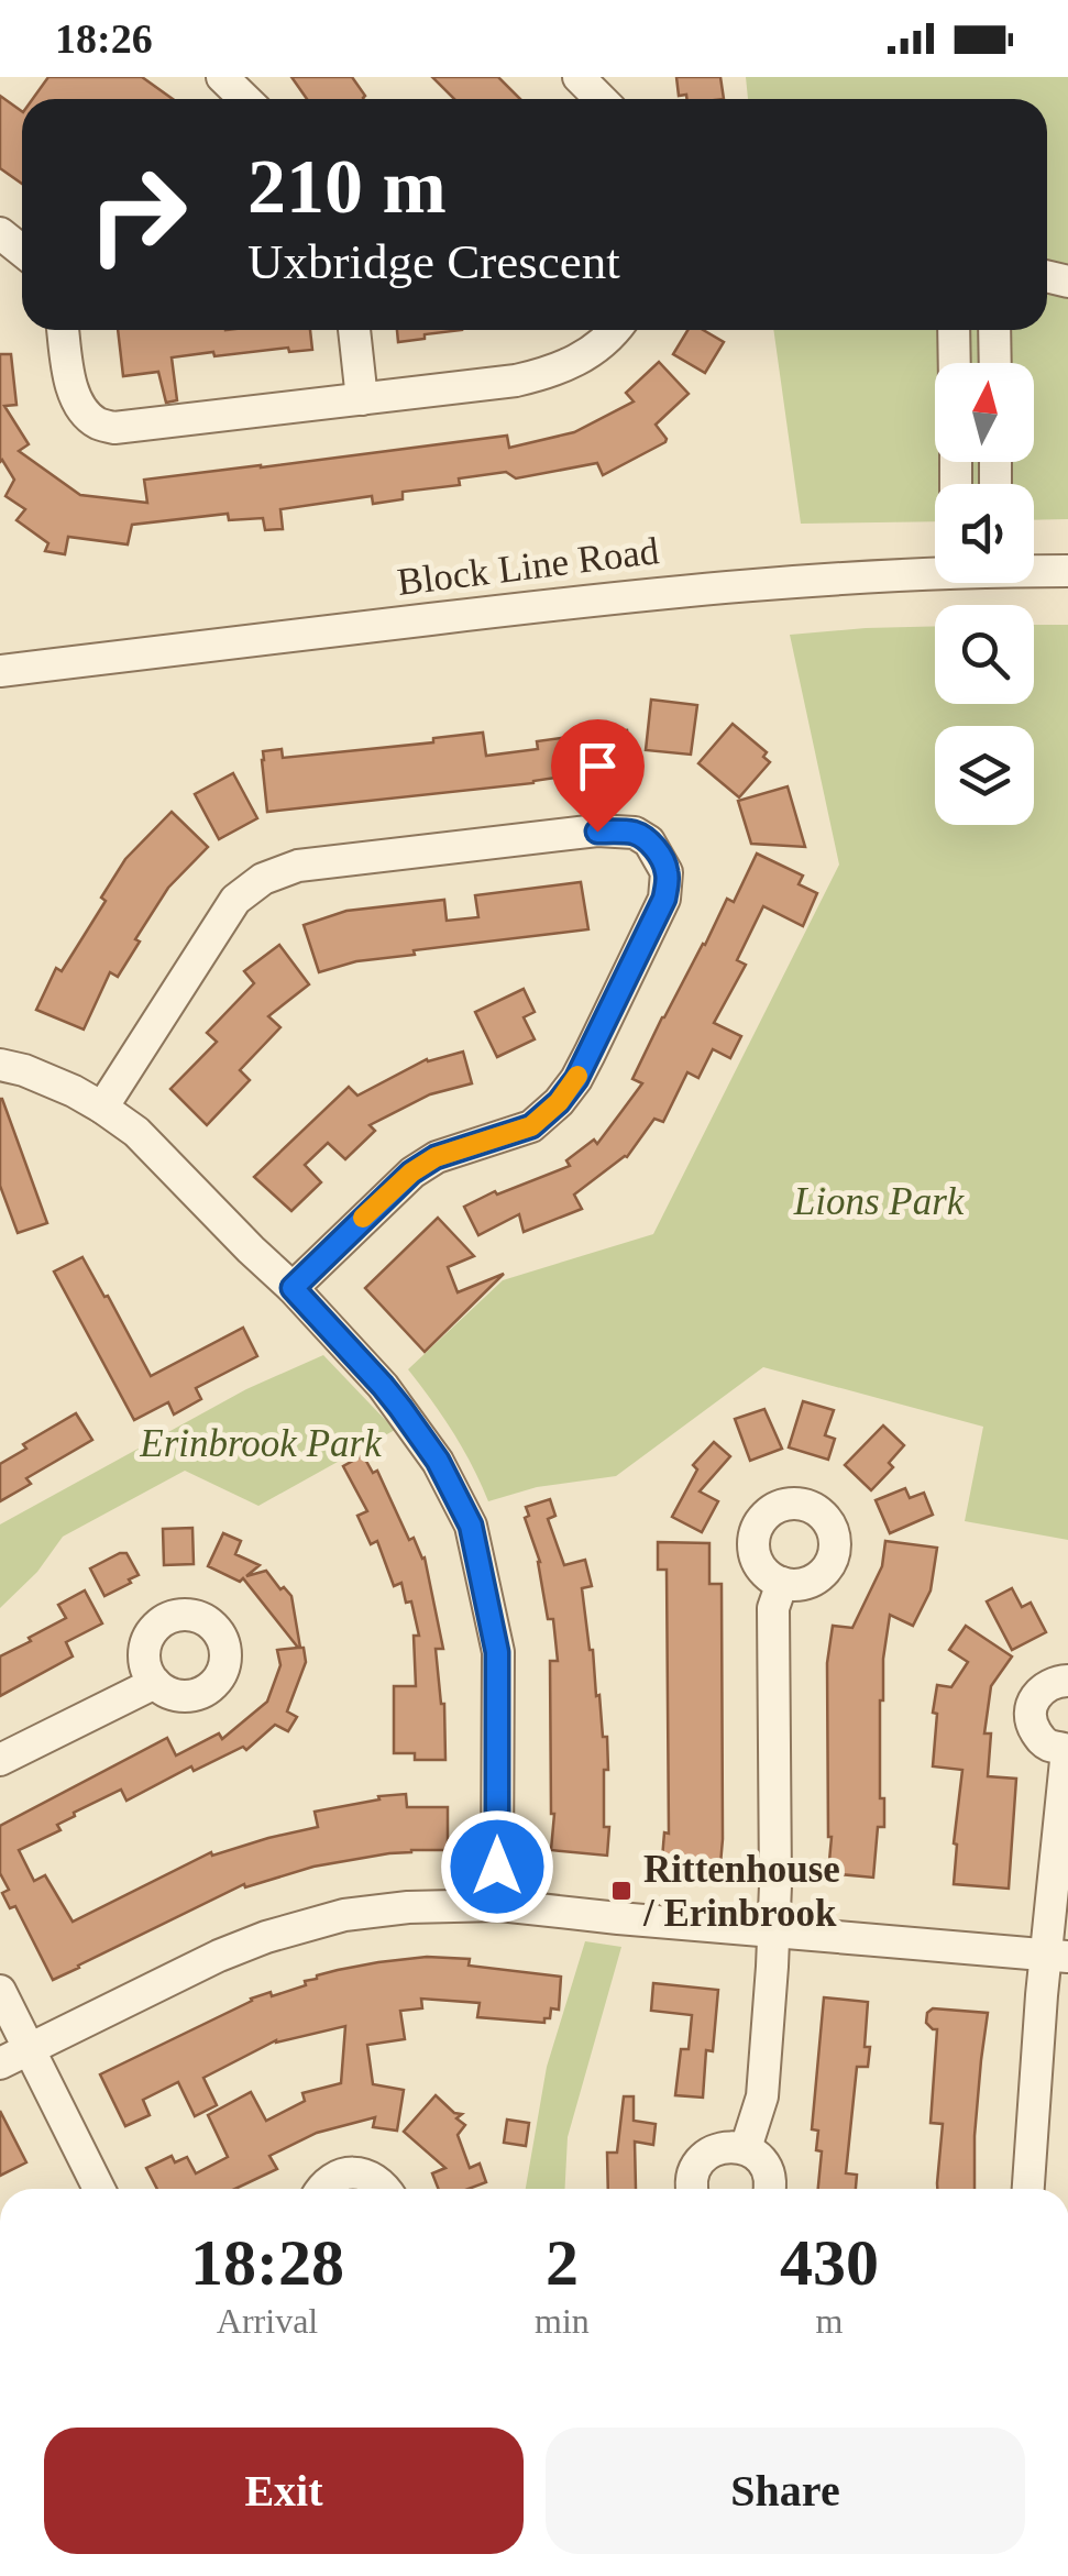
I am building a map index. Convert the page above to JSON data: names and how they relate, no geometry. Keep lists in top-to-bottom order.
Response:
{
  "streets": {
    "street": ["Block Line Road"]
  },
  "parks": ["Lions Park", "Erinbrook Park"],
  "places": {
    "transit": ["Rittenhouse / Erinbrook"]
  },
  "north": "top",
  "page": {
    "status": "18:26",
    "turn": ["210 m", "Uxbridge Crescent"],
    "eta": [
      "18:28",
      "Arrival",
      "2",
      "min",
      "430",
      "m"
    ],
    "buttons": ["Exit", "Share"]
  }
}
